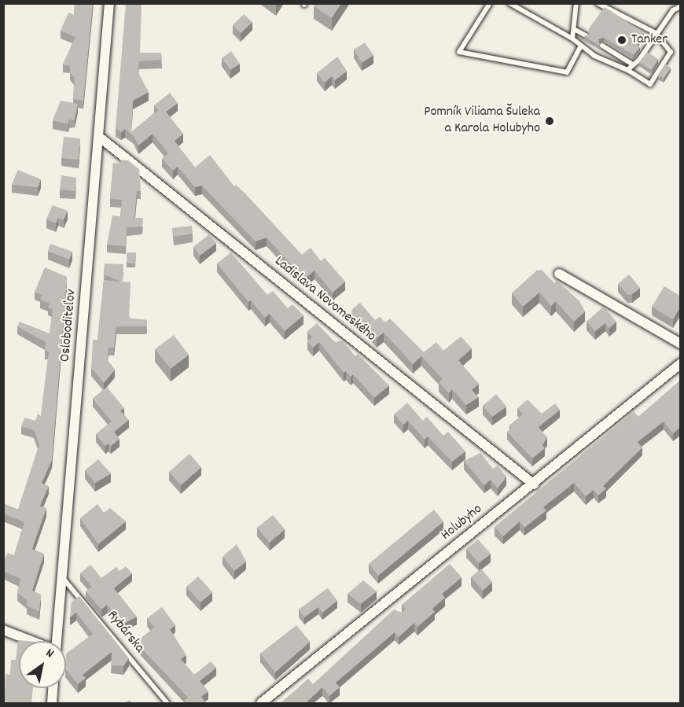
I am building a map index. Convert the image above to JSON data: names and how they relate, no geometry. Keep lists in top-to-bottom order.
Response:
{
  "streets": {
    "street": ["Ladislava Novomeského", "Osloboditeľov", "Holubyho"],
    "lane": ["Rybárska"]
  },
  "crossings": [
    ["Ladislava Novomeského", "Osloboditeľov"],
    ["Ladislava Novomeského", "Holubyho"],
    ["Osloboditeľov", "Rybárska"]
  ],
  "places": ["Tanker", "Pomník Viliama Šuleka a Karola Holubyho"],
  "north": "top right"
}
